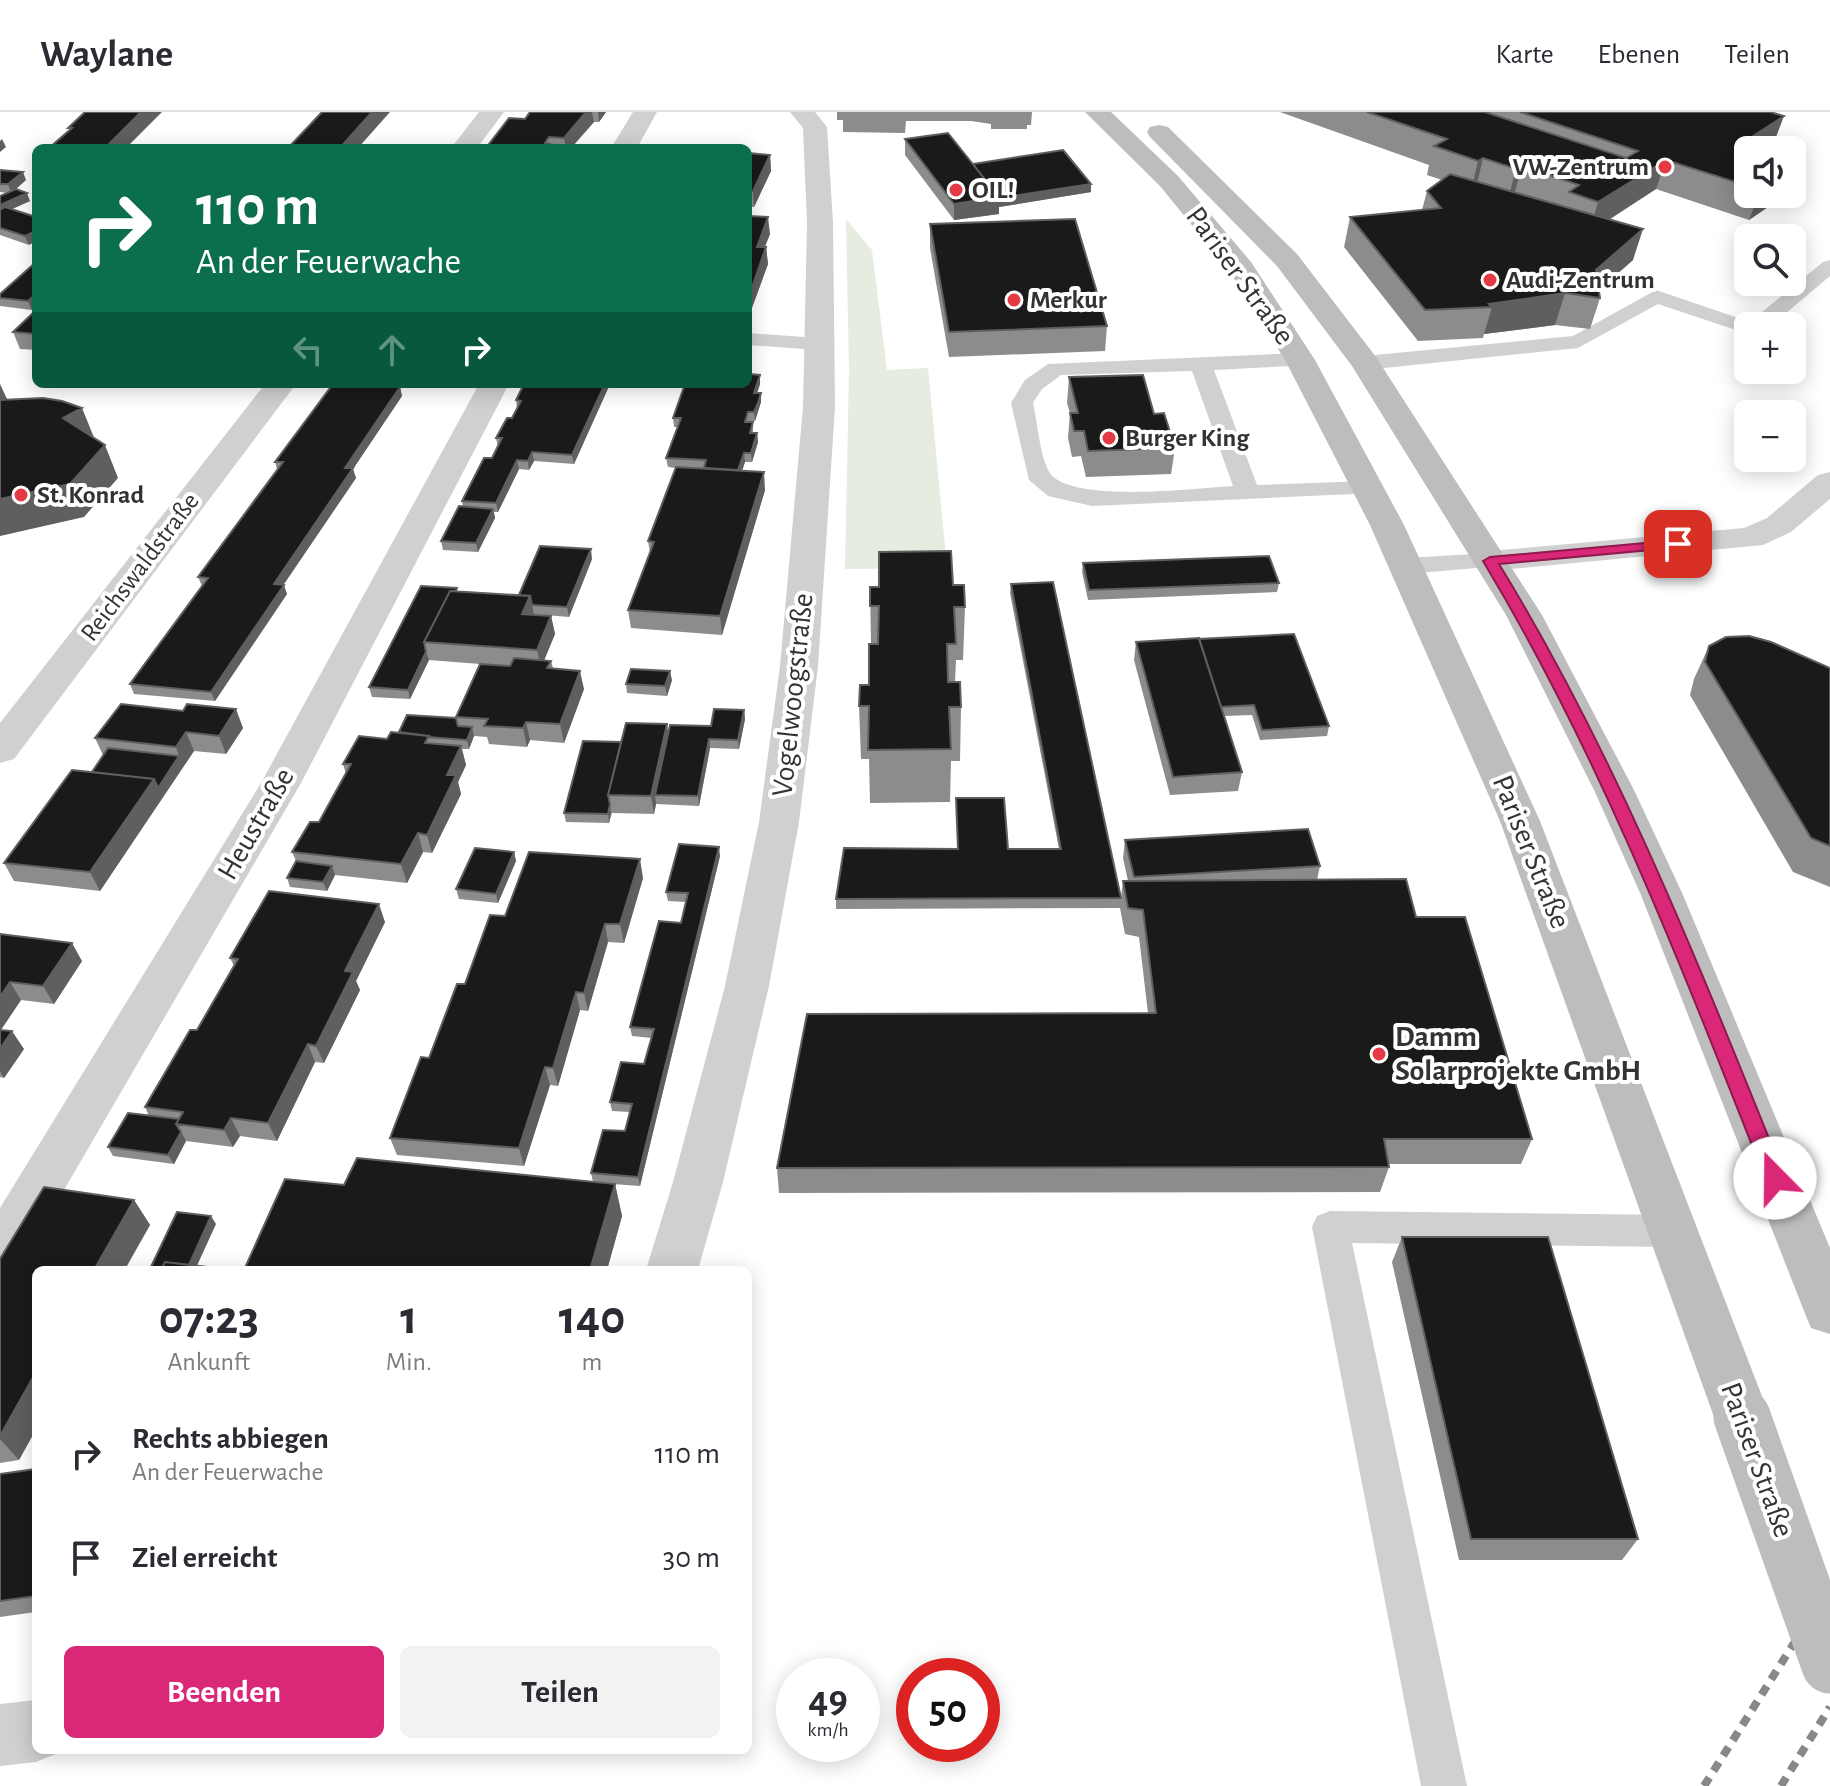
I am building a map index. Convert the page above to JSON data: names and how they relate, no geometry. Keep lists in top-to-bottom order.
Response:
{
  "streets": {
    "main road": ["Pariser Straße"],
    "street": ["Reichswaldstraße", "Vogelwoogstraße", "Heustraße"]
  },
  "places": [
    "VW-Zentrum",
    "OIL!",
    "Audi-Zentrum",
    "Merkur",
    "Burger King",
    "St. Konrad",
    "Damm Solarprojekte GmbH"
  ],
  "page": {
    "header": "Waylane",
    "nav": ["Karte", "Ebenen", "Teilen"],
    "map_buttons": ["+", "−"],
    "turn": ["110 m", "An der Feuerwache"],
    "eta": [
      "07:23",
      "Ankunft",
      "1",
      "Min.",
      "140",
      "m"
    ],
    "list": [
      {
        "name": "Rechts abbiegen",
        "note": "An der Feuerwache",
        "value": "110 m"
      },
      {
        "name": "Ziel erreicht",
        "value": "30 m"
      }
    ],
    "buttons": ["Beenden", "Teilen"],
    "speed": "49 km/h",
    "limit": "50"
  }
}
